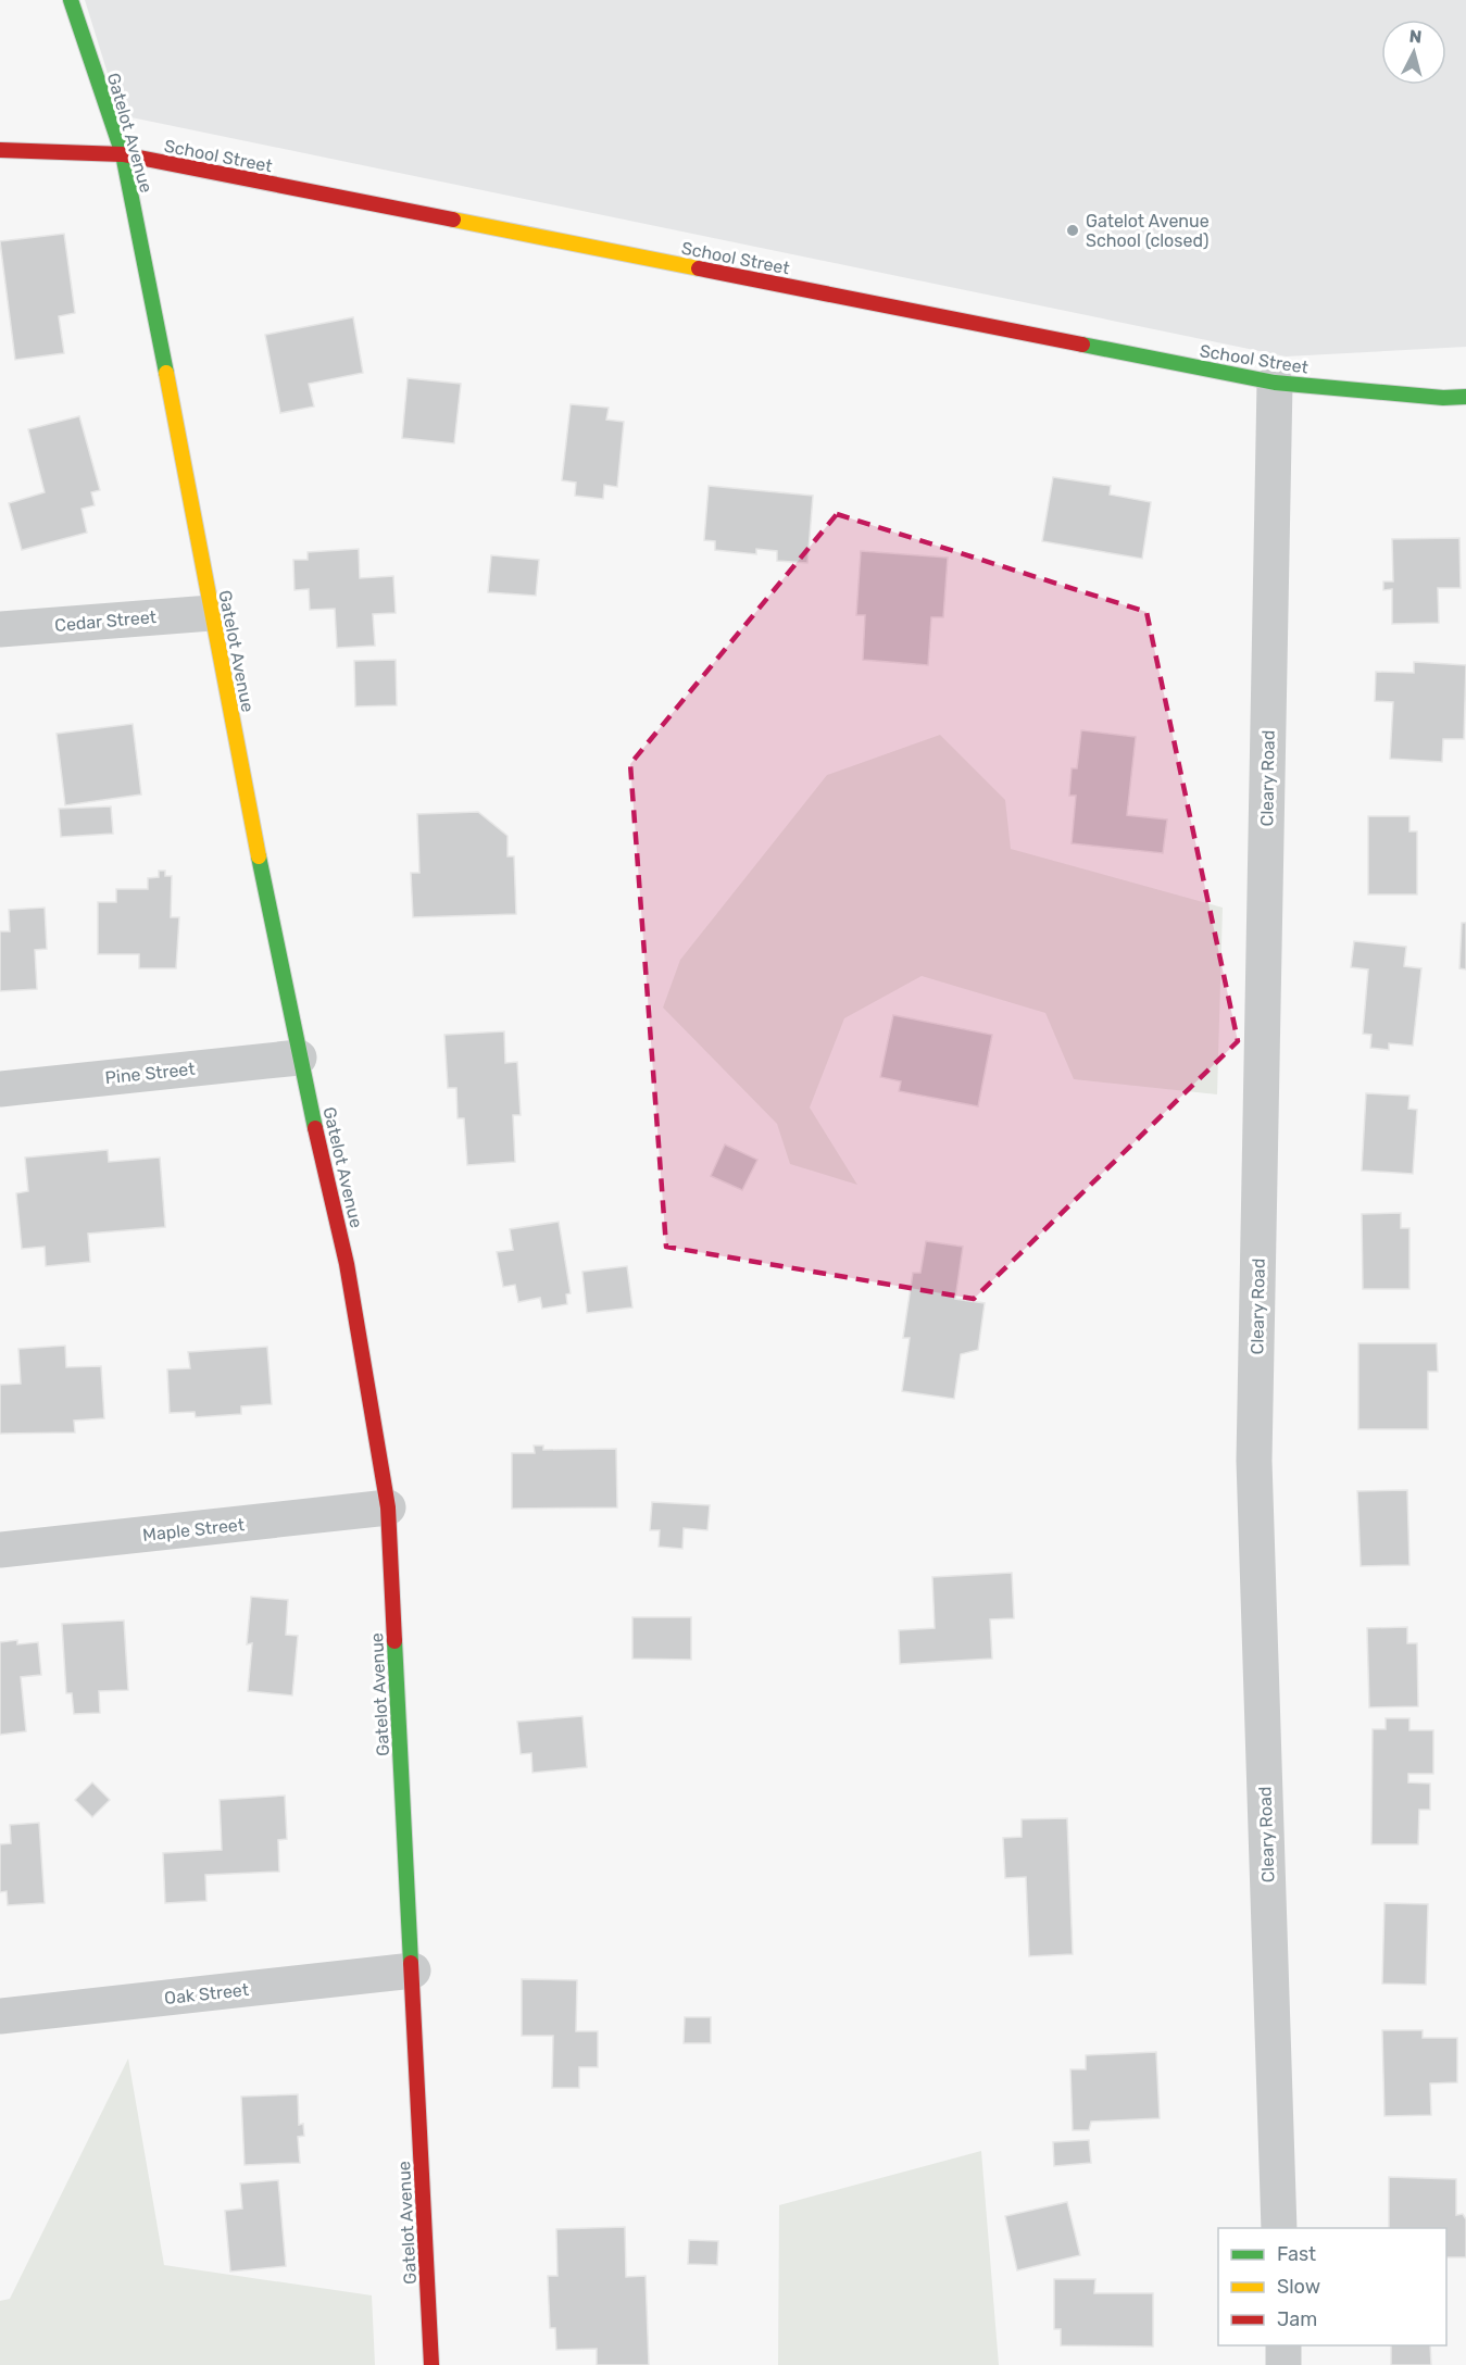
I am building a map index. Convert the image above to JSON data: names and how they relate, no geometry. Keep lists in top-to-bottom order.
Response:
{
  "streets": {
    "street": [
      "Gatelot Avenue",
      "School Street",
      "Cedar Street",
      "Cleary Road",
      "Pine Street",
      "Maple Street",
      "Oak Street"
    ]
  },
  "crossings": [
    ["Gatelot Avenue", "School Street"],
    ["Gatelot Avenue", "Cedar Street"],
    ["Gatelot Avenue", "Pine Street"],
    ["Gatelot Avenue", "Maple Street"],
    ["Gatelot Avenue", "Oak Street"],
    ["School Street", "Cleary Road"]
  ],
  "places": ["Gatelot Avenue School (closed)"],
  "legend": ["Fast", "Slow", "Jam"],
  "north": "top"
}
